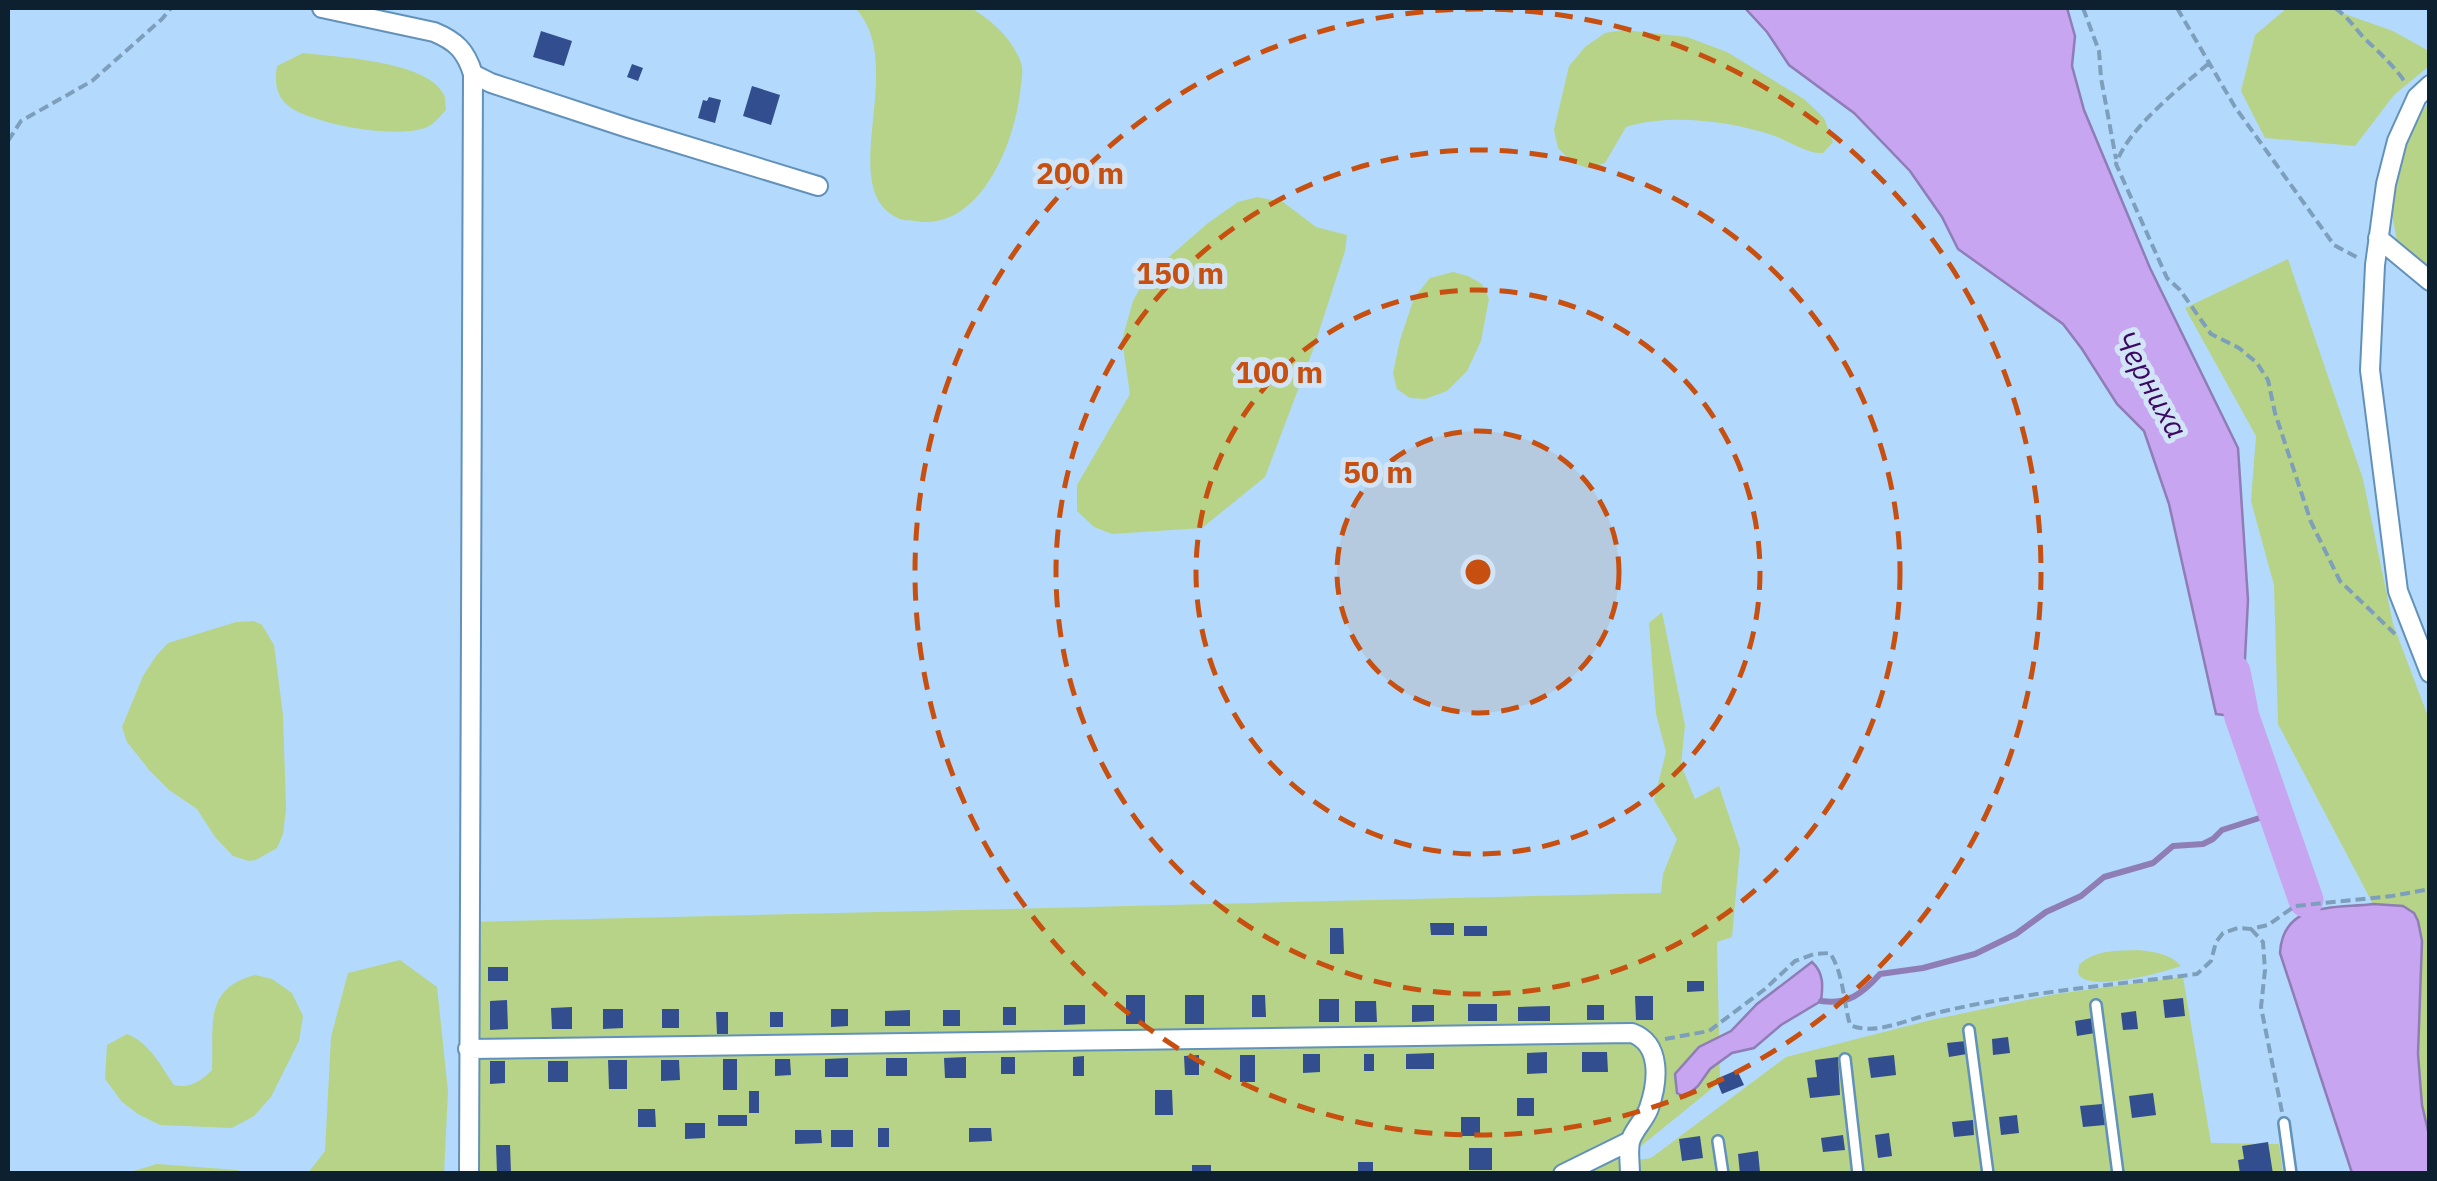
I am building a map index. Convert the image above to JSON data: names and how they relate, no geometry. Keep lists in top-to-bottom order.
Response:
{
  "water": ["Черниха"],
  "rings": [
    "200 m",
    "150 m",
    "100 m",
    "50 m"
  ]
}
